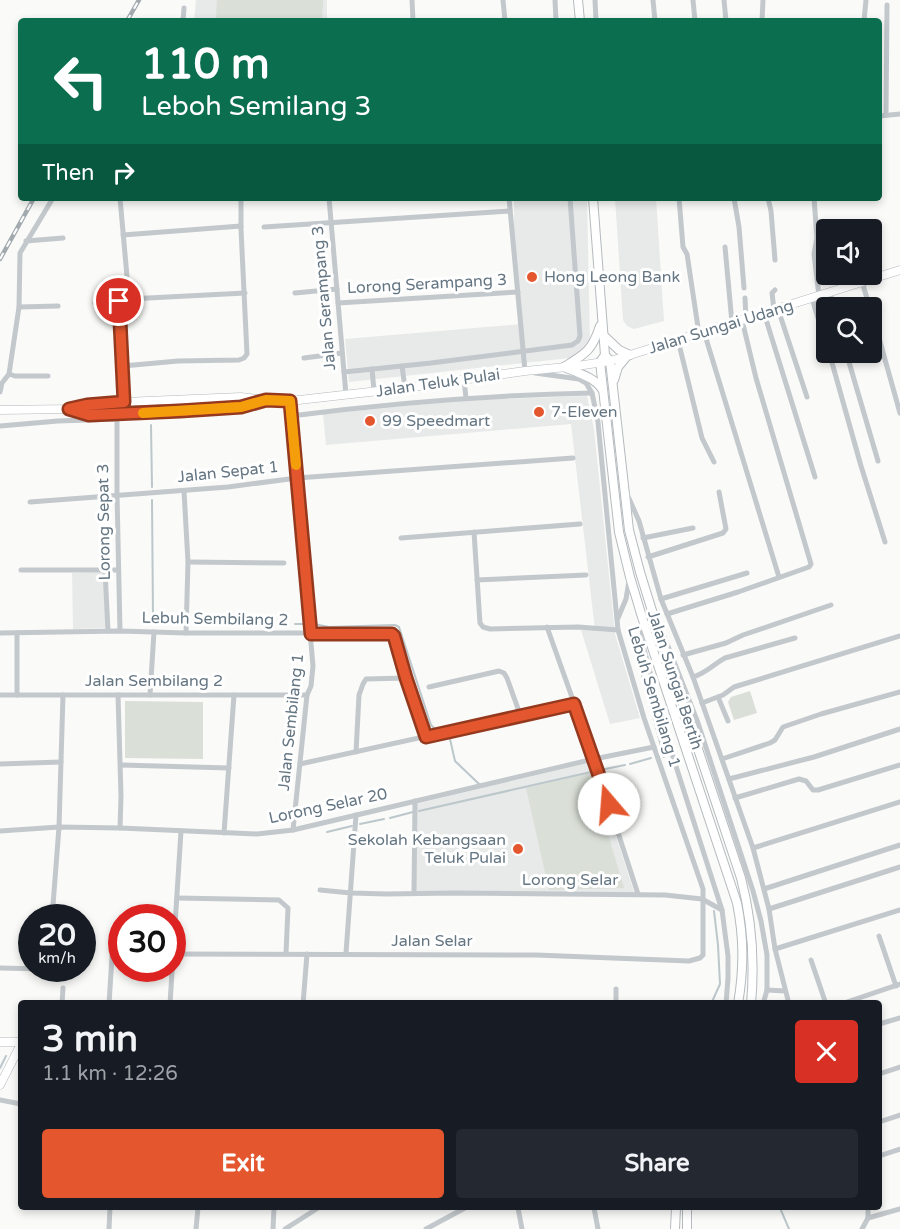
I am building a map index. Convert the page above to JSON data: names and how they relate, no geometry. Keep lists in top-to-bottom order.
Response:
{
  "streets": {
    "main road": ["Jalan Sungai Udang", "Jalan Teluk Pulai", "Jalan Sungai Bertih"],
    "street": [
      "Lorong Serampang 3",
      "Jalan Serampang 3",
      "Jalan Sepat 1",
      "Lorong Sepat 3",
      "Lebuh Sembilang 2",
      "Jalan Sembilang 2",
      "Lebuh Sembilang 1",
      "Jalan Sembilang 1",
      "Lorong Selar 20",
      "Lorong Selar",
      "Jalan Selar"
    ]
  },
  "crossings": [
    ["Lorong Serampang 3", "Jalan Serampang 3"],
    ["Jalan Serampang 3", "Jalan Teluk Pulai"],
    ["Jalan Sungai Udang", "Jalan Teluk Pulai"],
    ["Jalan Sungai Udang", "Jalan Sungai Bertih"],
    ["Jalan Teluk Pulai", "Lorong Sepat 3"],
    ["Jalan Teluk Pulai", "Jalan Sungai Bertih"],
    ["Jalan Teluk Pulai", "Jalan Sembilang 1"],
    ["Jalan Sepat 1", "Lorong Sepat 3"],
    ["Jalan Sepat 1", "Jalan Sembilang 1"],
    ["Lorong Sepat 3", "Lebuh Sembilang 2"],
    ["Lebuh Sembilang 2", "Jalan Sembilang 1"],
    ["Jalan Sembilang 2", "Jalan Sembilang 1"],
    ["Lebuh Sembilang 1", "Lorong Selar 20"],
    ["Lebuh Sembilang 1", "Lorong Selar"],
    ["Lebuh Sembilang 1", "Jalan Selar"],
    ["Jalan Sembilang 1", "Lorong Selar 20"]
  ],
  "places": [
    "Hong Leong Bank",
    "7-Eleven",
    "99 Speedmart",
    "Sekolah Kebangsaan Teluk Pulai"
  ],
  "page": {
    "turn": ["110 m", "Leboh Semilang 3"],
    "then": "Then",
    "speed": "20 km/h",
    "limit": "30",
    "heading": ["3 min", "1.1 km · 12:26"],
    "buttons": ["Exit", "Share"]
  }
}
